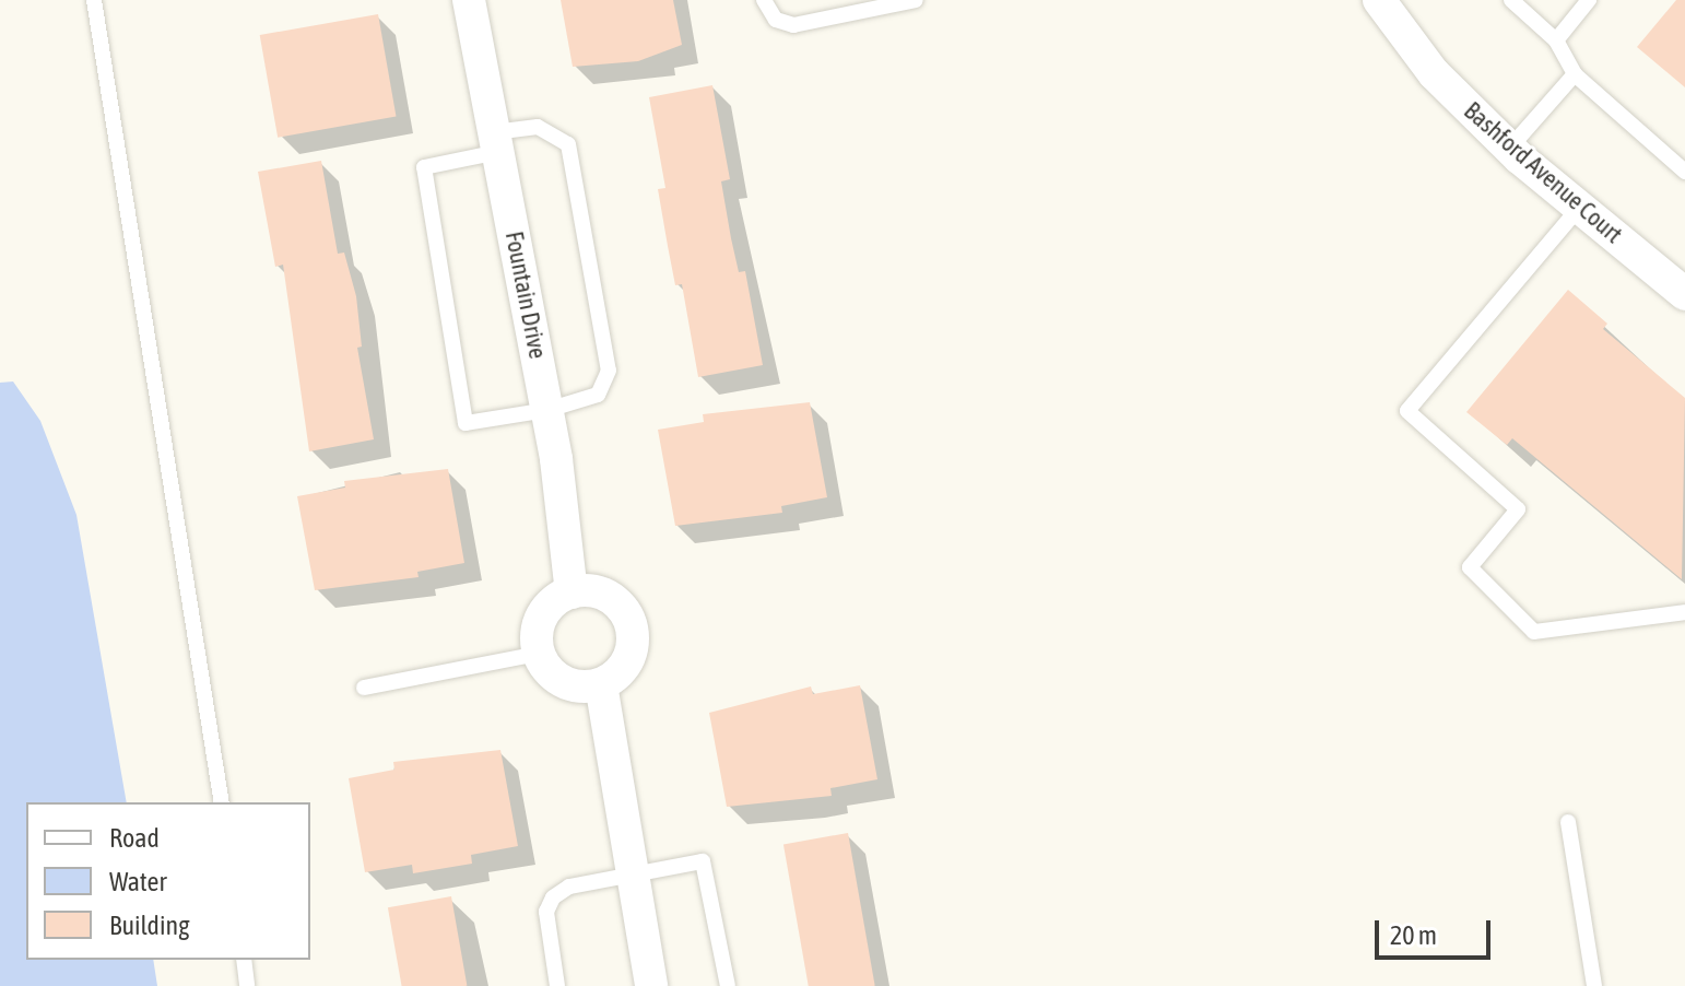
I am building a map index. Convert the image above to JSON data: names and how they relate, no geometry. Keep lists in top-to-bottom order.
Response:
{
  "streets": {
    "street": ["Bashford Avenue Court", "Fountain Drive"]
  },
  "legend": ["Road", "Water", "Building"],
  "scale_bar": "20 m"
}
